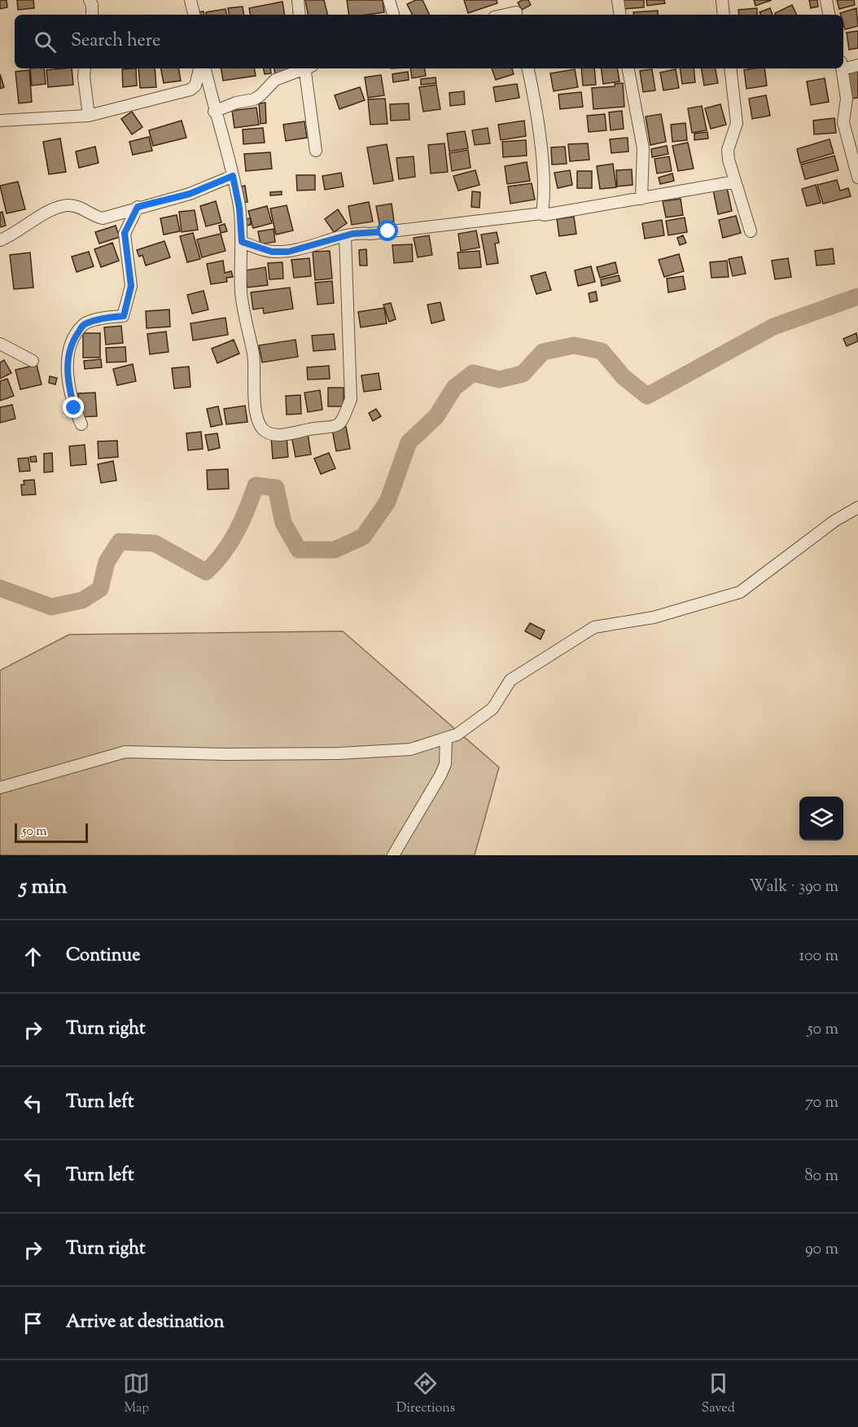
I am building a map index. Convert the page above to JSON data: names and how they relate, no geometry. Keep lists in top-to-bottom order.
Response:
{
  "scale_bar": "50 m",
  "page": {
    "search": "Search here",
    "scale": "50 m",
    "heading": ["5 min", "Walk · 390 m"],
    "list": [
      ["Continue", "100 m"],
      ["Turn right", "50 m"],
      ["Turn left", "70 m"],
      ["Turn left", "80 m"],
      ["Turn right", "90 m"],
      "Arrive at destination"
    ],
    "nav": ["Map", "Directions", "Saved"]
  }
}
